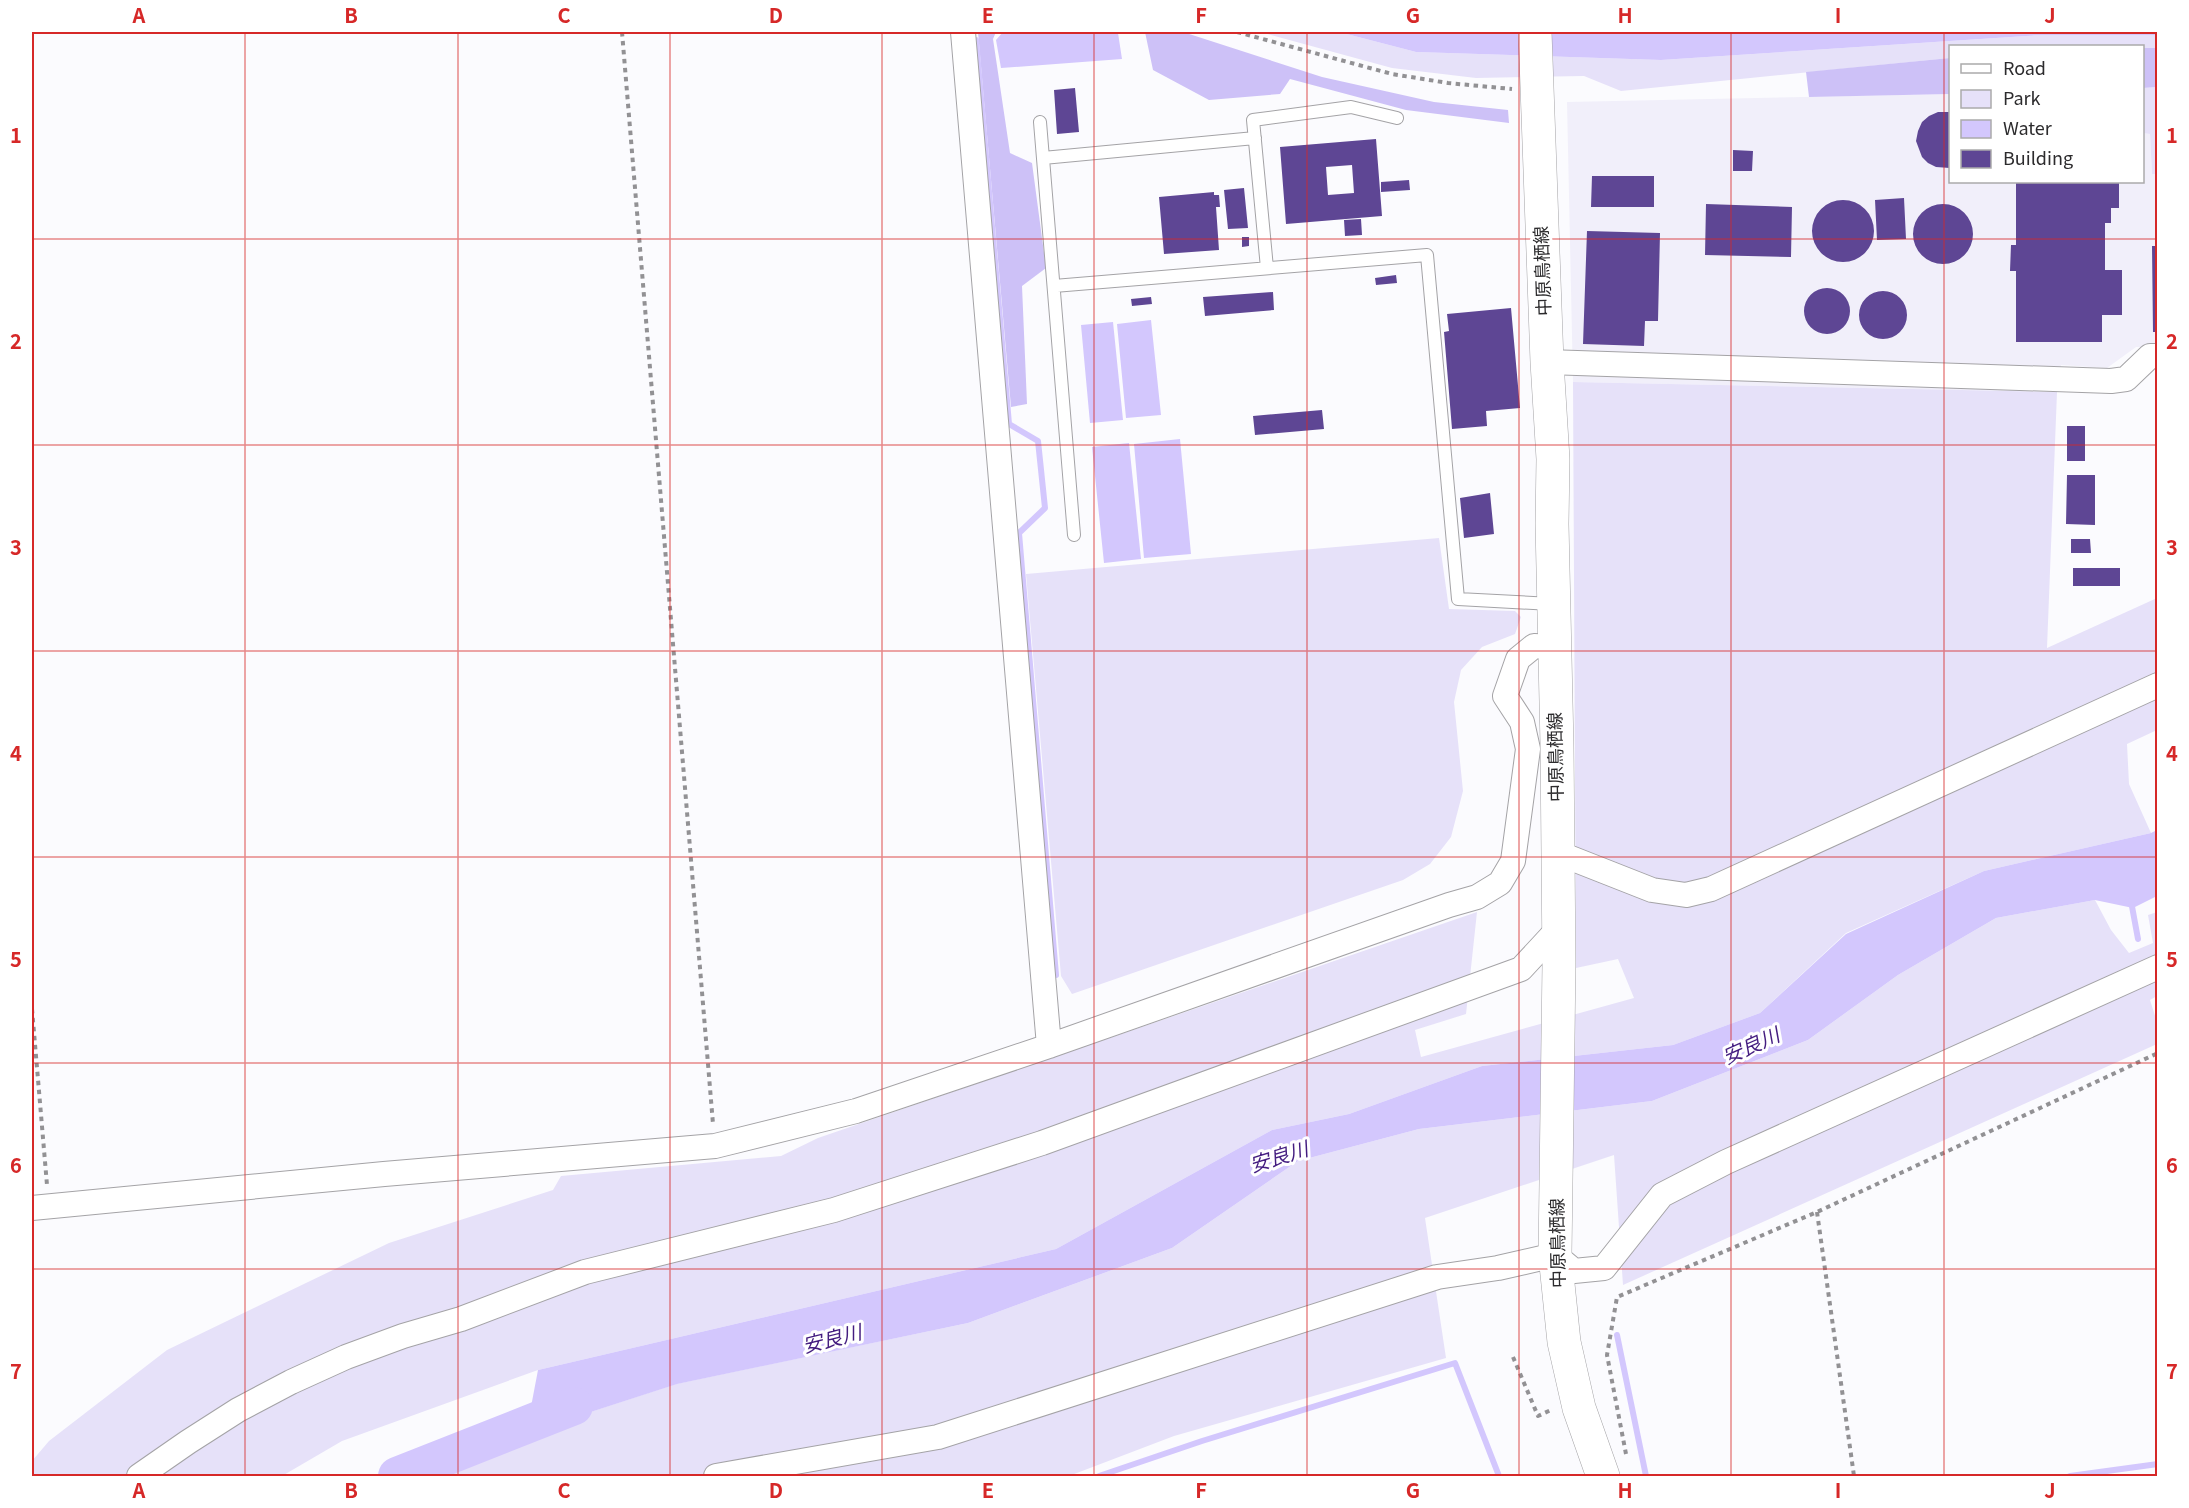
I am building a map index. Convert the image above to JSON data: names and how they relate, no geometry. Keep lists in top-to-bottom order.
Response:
{
  "streets": {
    "main road": ["中原鳥栖線"]
  },
  "water": ["安良川"],
  "legend": [
    "Road",
    "Park",
    "Water",
    "Building"
  ],
  "grid": {
    "columns": [
      "A",
      "B",
      "C",
      "D",
      "E",
      "F",
      "G",
      "H",
      "I",
      "J"
    ],
    "rows": [
      "1",
      "2",
      "3",
      "4",
      "5",
      "6",
      "7"
    ]
  }
}
